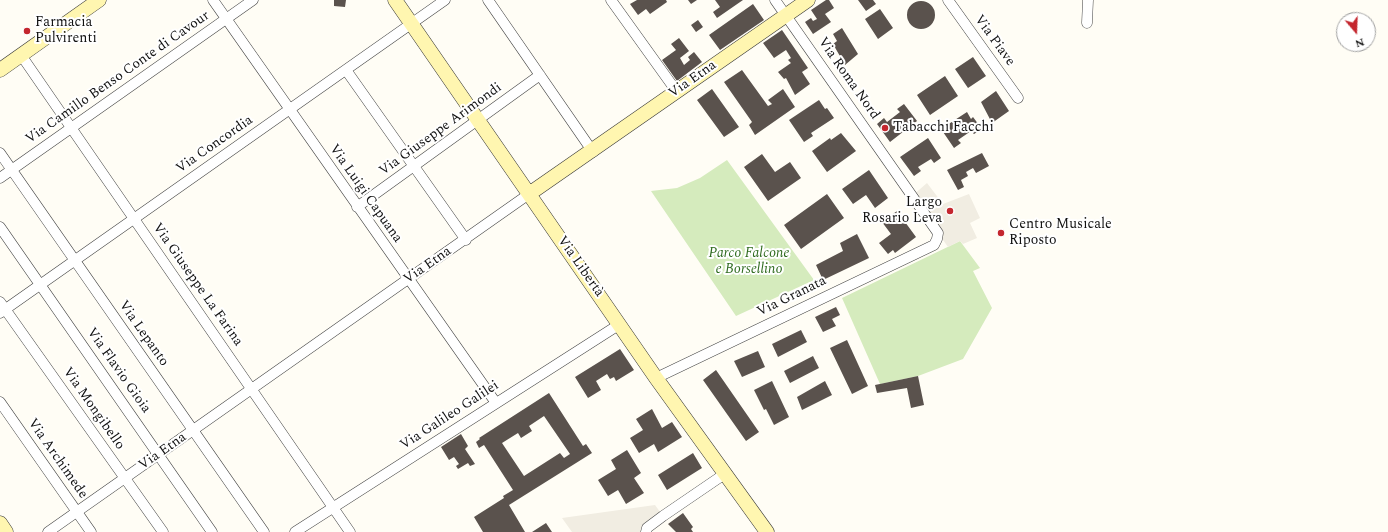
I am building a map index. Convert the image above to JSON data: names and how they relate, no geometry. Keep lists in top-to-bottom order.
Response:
{
  "streets": {
    "street": [
      "Via Piave",
      "Via Camillo Benso Conte di Cavour",
      "Via Roma Nord",
      "Via Etna",
      "Via Giuseppe Arimondi",
      "Via Concordia",
      "Via Luigi Capuana",
      "Via Libertà",
      "Via Giuseppe La Farina",
      "Via Granata",
      "Via Lepanto",
      "Via Flavio Gioia",
      "Via Mongibello",
      "Via Galileo Galilei",
      "Via Archimede"
    ]
  },
  "crossings": [
    ["Via Camillo Benso Conte di Cavour", "Via Luigi Capuana"],
    ["Via Camillo Benso Conte di Cavour", "Via Giuseppe La Farina"],
    ["Via Camillo Benso Conte di Cavour", "Via Lepanto"],
    ["Via Roma Nord", "Via Etna"],
    ["Via Roma Nord", "Via Granata"],
    ["Via Etna", "Via Luigi Capuana"],
    ["Via Etna", "Via Libertà"],
    ["Via Etna", "Via Giuseppe La Farina"],
    ["Via Etna", "Via Lepanto"],
    ["Via Etna", "Via Flavio Gioia"],
    ["Via Etna", "Via Mongibello"],
    ["Via Etna", "Via Archimede"],
    ["Via Giuseppe Arimondi", "Via Luigi Capuana"],
    ["Via Giuseppe Arimondi", "Via Libertà"],
    ["Via Concordia", "Via Luigi Capuana"],
    ["Via Concordia", "Via Libertà"],
    ["Via Concordia", "Via Giuseppe La Farina"],
    ["Via Concordia", "Via Lepanto"],
    ["Via Concordia", "Via Flavio Gioia"],
    ["Via Concordia", "Via Mongibello"],
    ["Via Luigi Capuana", "Via Galileo Galilei"],
    ["Via Libertà", "Via Granata"],
    ["Via Libertà", "Via Galileo Galilei"],
    ["Via Giuseppe La Farina", "Via Galileo Galilei"]
  ],
  "parks": ["Parco Falcone e Borsellino"],
  "places": [
    "Farmacia Pulvirenti",
    "Tabacchi Facchi",
    "Largo Rosario Leva",
    "Centro Musicale Riposto"
  ],
  "north": "bottom"
}
